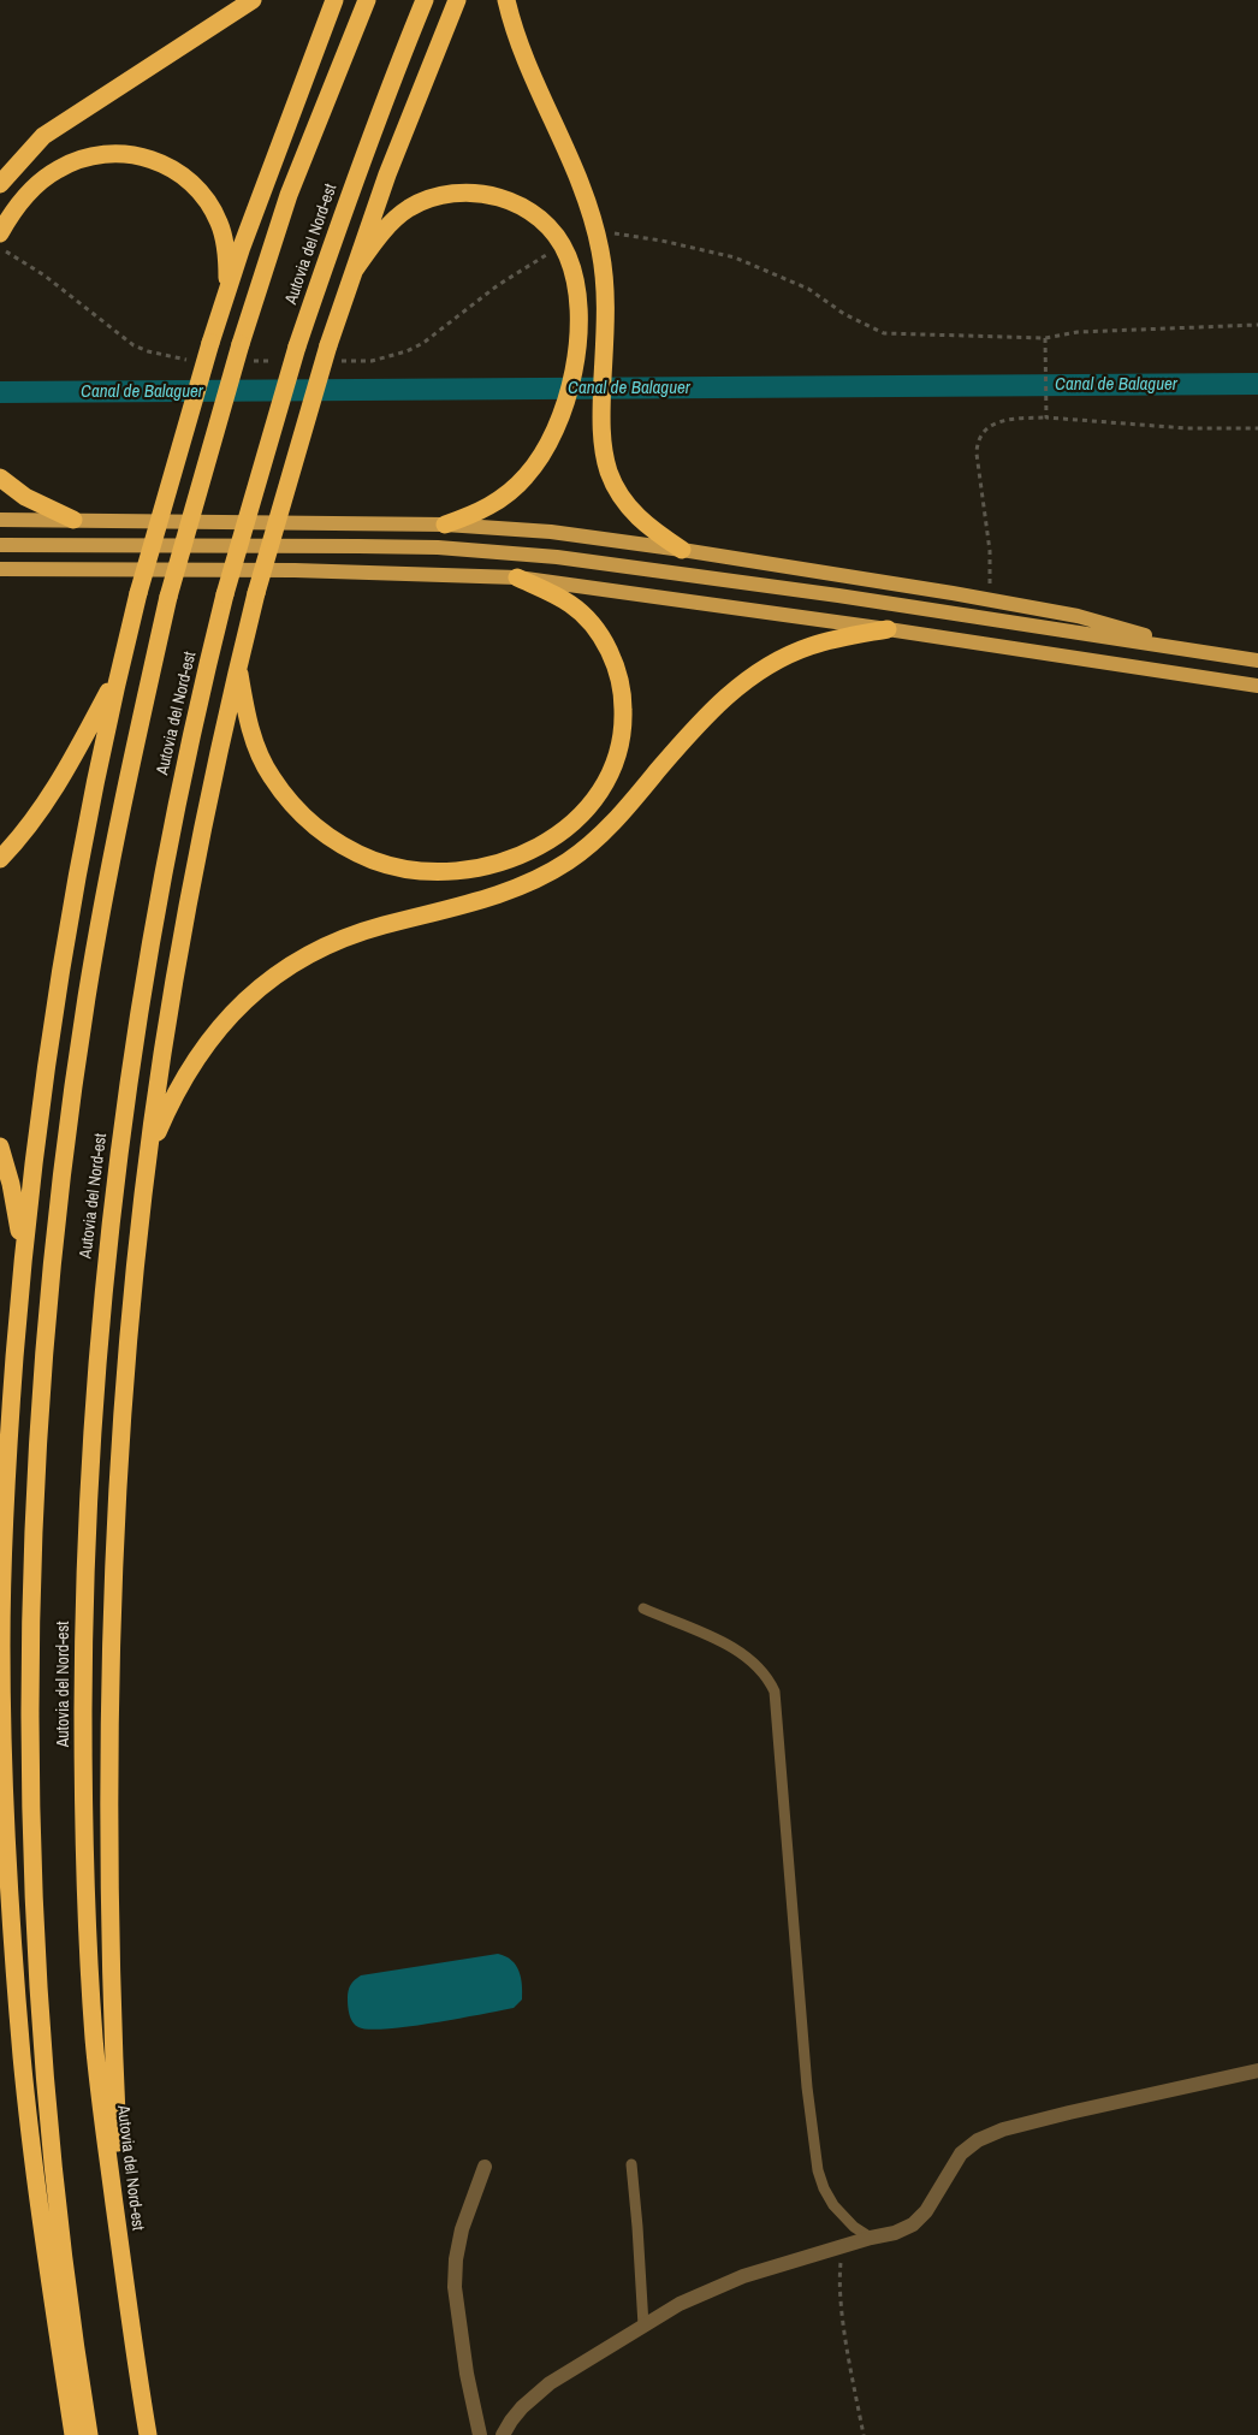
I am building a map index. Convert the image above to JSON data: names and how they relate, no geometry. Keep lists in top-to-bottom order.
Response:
{
  "streets": {
    "highway": ["Autovia del Nord-est"]
  },
  "water": ["Canal de Balaguer"]
}
